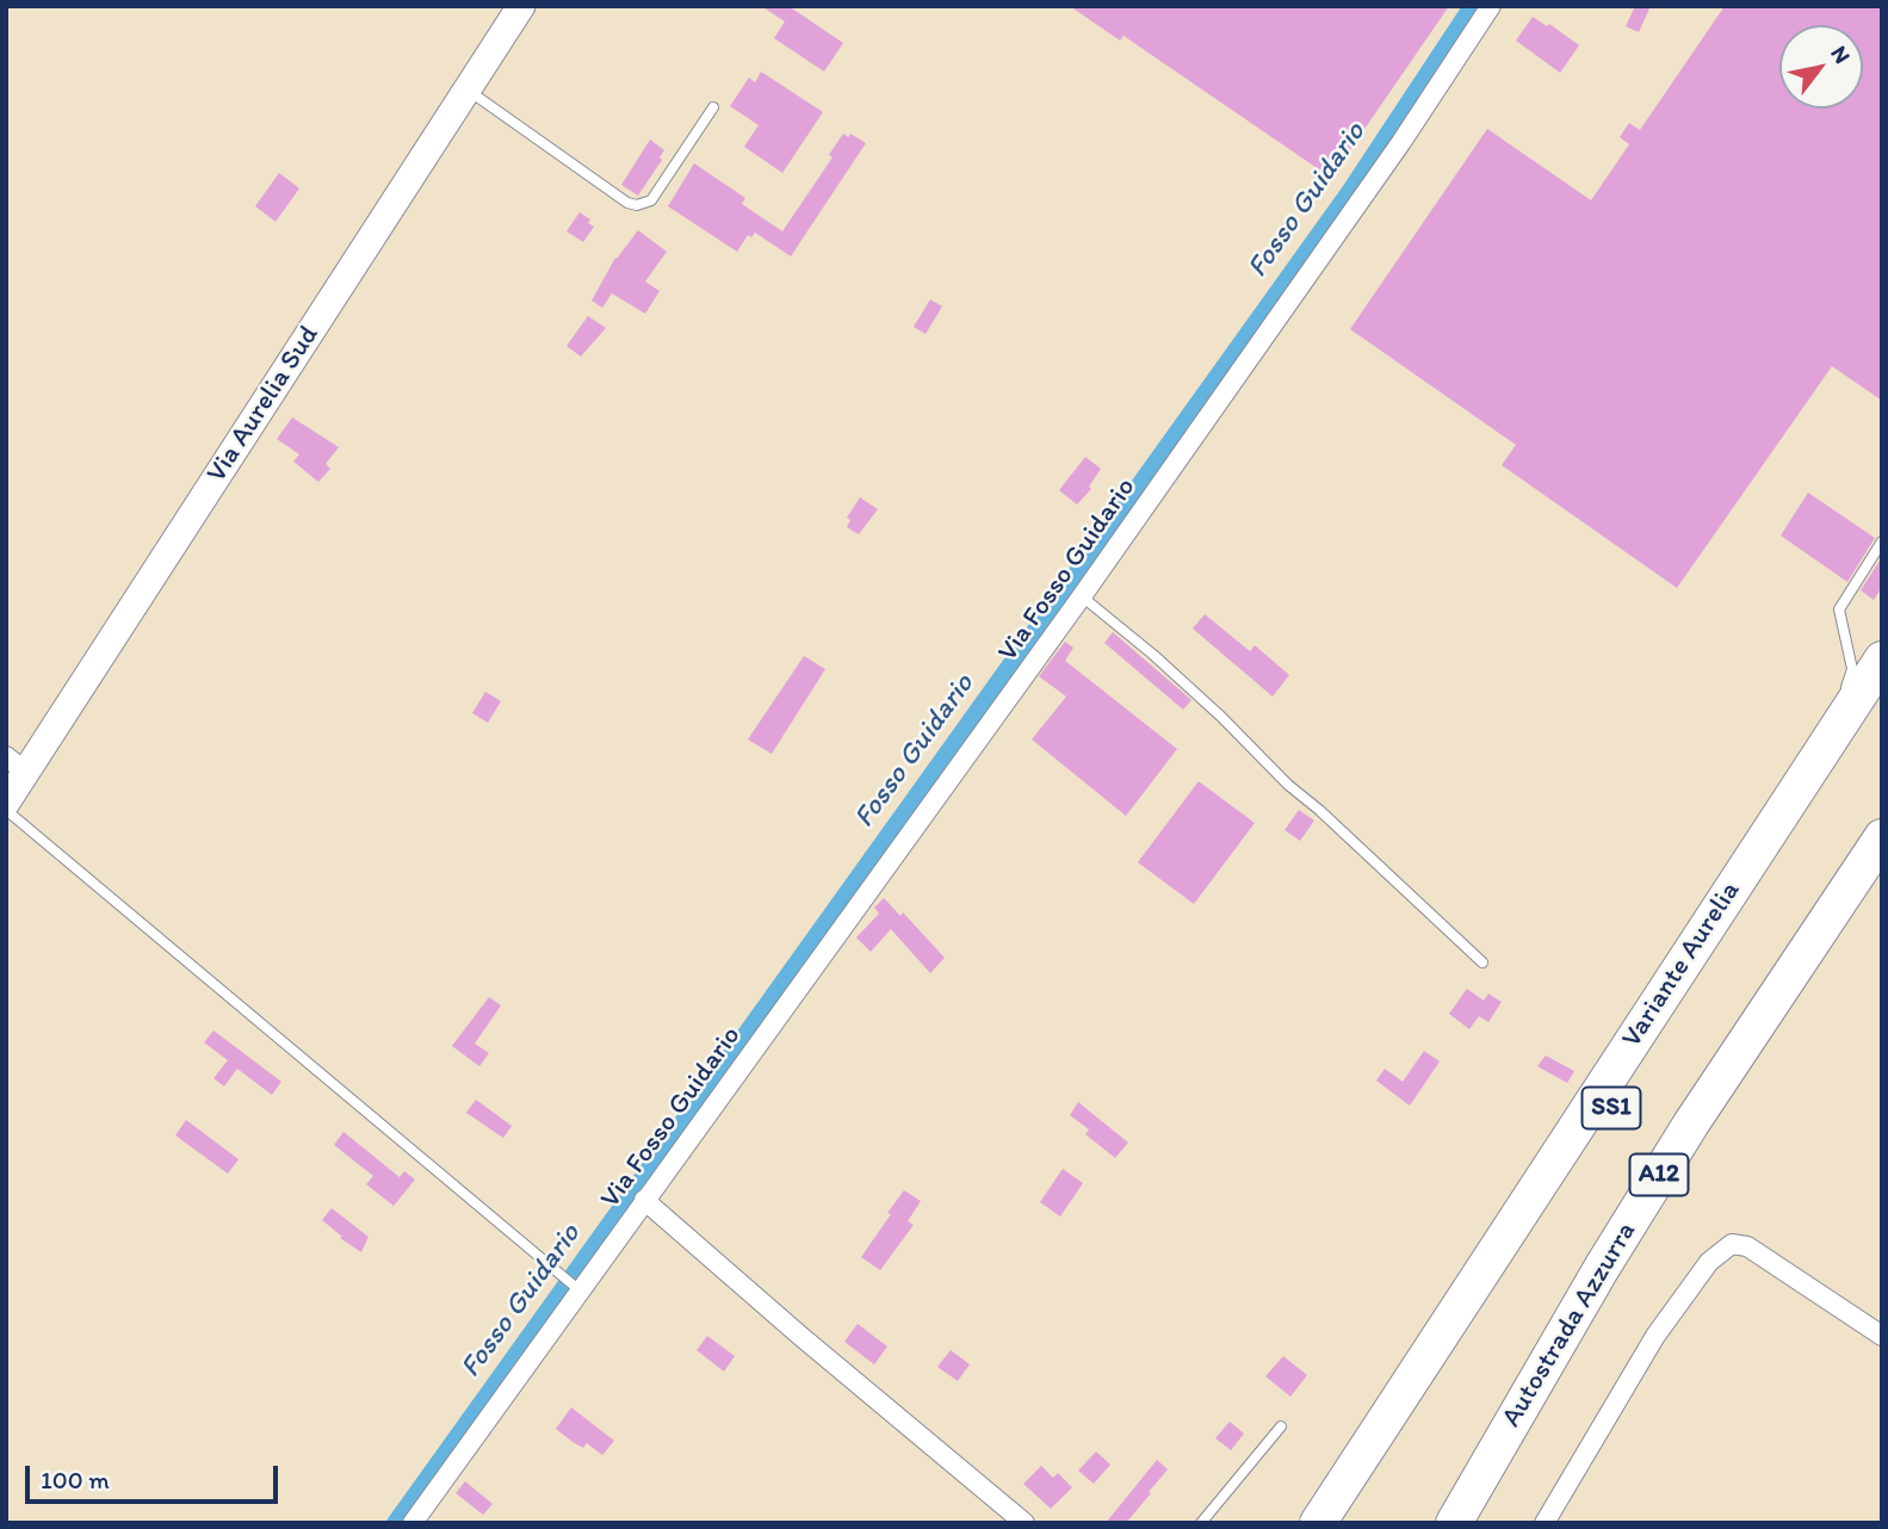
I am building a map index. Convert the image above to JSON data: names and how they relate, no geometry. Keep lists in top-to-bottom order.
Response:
{
  "streets": {
    "highway": [
      "Variante Aurelia",
      "SS1",
      "A12",
      "Autostrada Azzurra"
    ],
    "main road": ["Via Aurelia Sud"],
    "street": ["Via Fosso Guidario"]
  },
  "water": ["Fosso Guidario"],
  "scale_bar": "100 m",
  "north": "top right"
}
